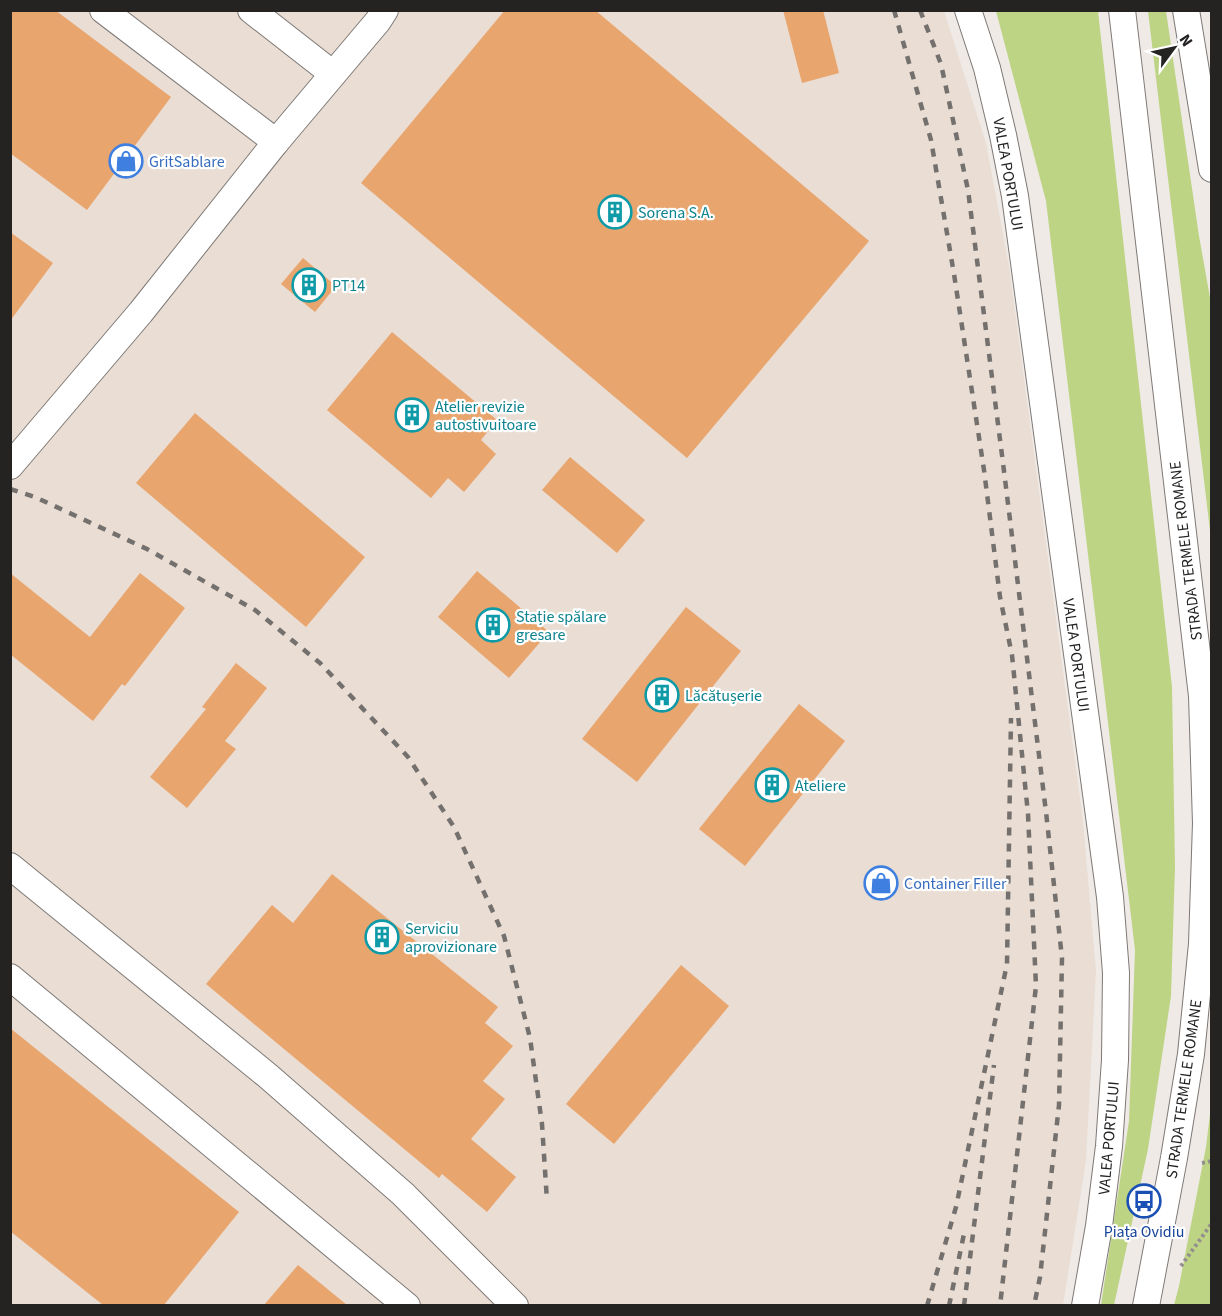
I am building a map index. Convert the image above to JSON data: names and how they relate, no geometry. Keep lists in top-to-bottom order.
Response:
{
  "streets": {
    "street": ["VALEA PORTULUI", "STRADA TERMELE ROMANE"]
  },
  "places": {
    "shop": ["GritSablare", "Container Filler"],
    "building": [
      "Sorena S.A.",
      "PT14",
      "Atelier revizie autostivuitoare",
      "Stație spălare gresare",
      "Lăcătușerie",
      "Ateliere",
      "Serviciu aprovizionare"
    ],
    "bus stop": ["Piața Ovidiu"]
  },
  "north": "top right"
}
